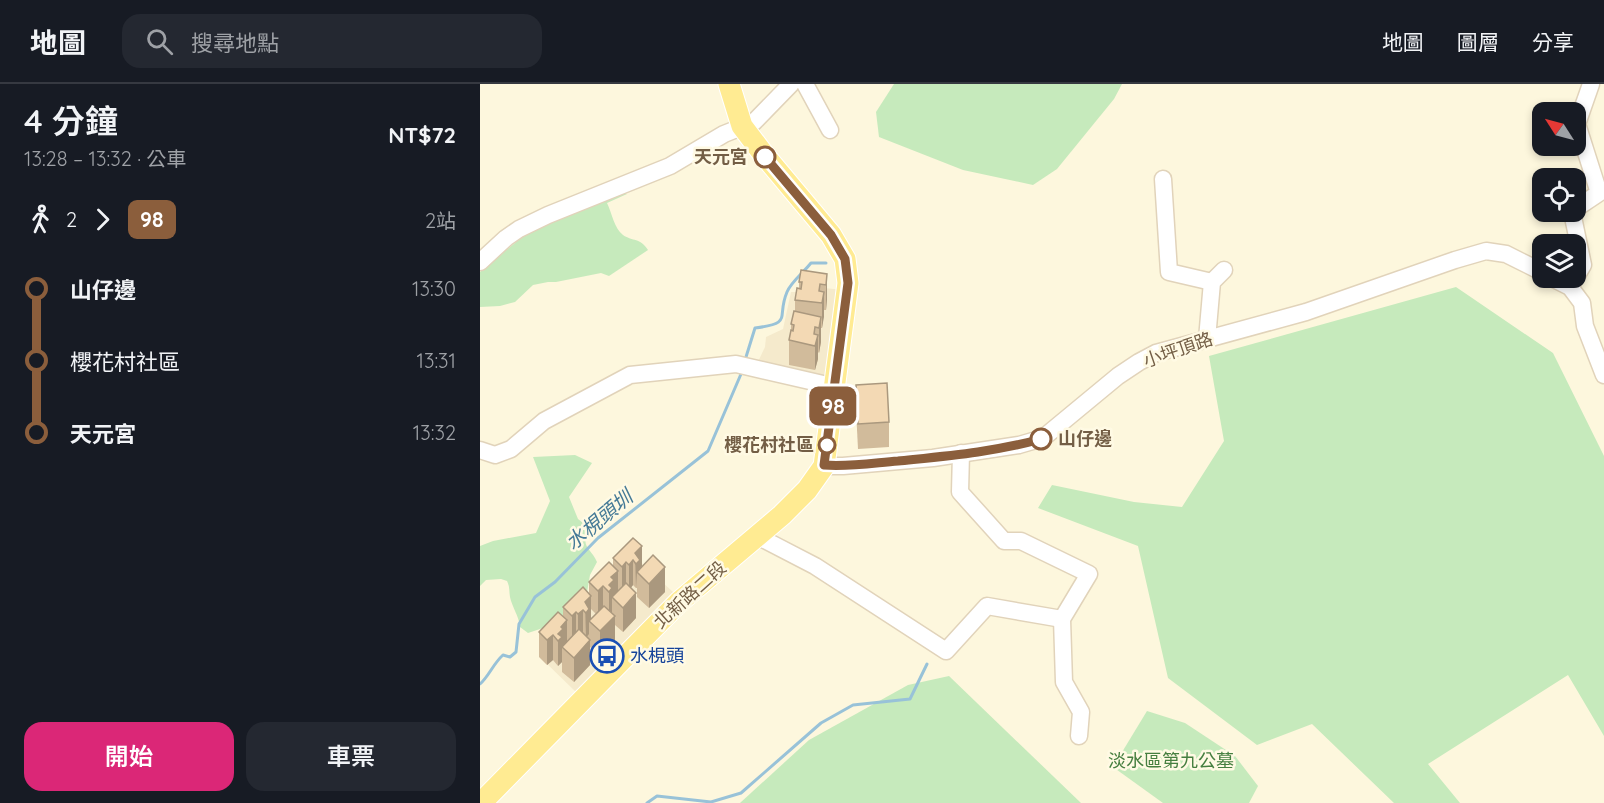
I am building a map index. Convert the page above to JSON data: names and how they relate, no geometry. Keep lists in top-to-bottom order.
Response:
{
  "streets": {
    "main road": ["北新路二段"],
    "street": ["小坪頂路"]
  },
  "crossings": [
    ["小坪頂路", "北新路二段"]
  ],
  "water": ["水梘頭圳"],
  "parks": ["淡水區第九公墓"],
  "places": {
    "other": ["天元宮", "山仔邊", "櫻花村社區"],
    "bus stop": ["水梘頭"]
  },
  "lines": ["bus line 98"],
  "north": "top left",
  "page": {
    "header": "地圖",
    "search": "搜尋地點",
    "nav": ["地圖", "圖層", "分享"],
    "heading": ["4 分鐘", "13:28 – 13:32 · 公車", "NT$72"],
    "on_map": "98",
    "legs": ["2", "98", "2站"],
    "list": [
      {
        "name": "山仔邊",
        "value": "13:30"
      },
      {
        "name": "櫻花村社區",
        "value": "13:31"
      },
      {
        "name": "天元宮",
        "value": "13:32"
      }
    ],
    "buttons": ["開始", "車票"]
  }
}
